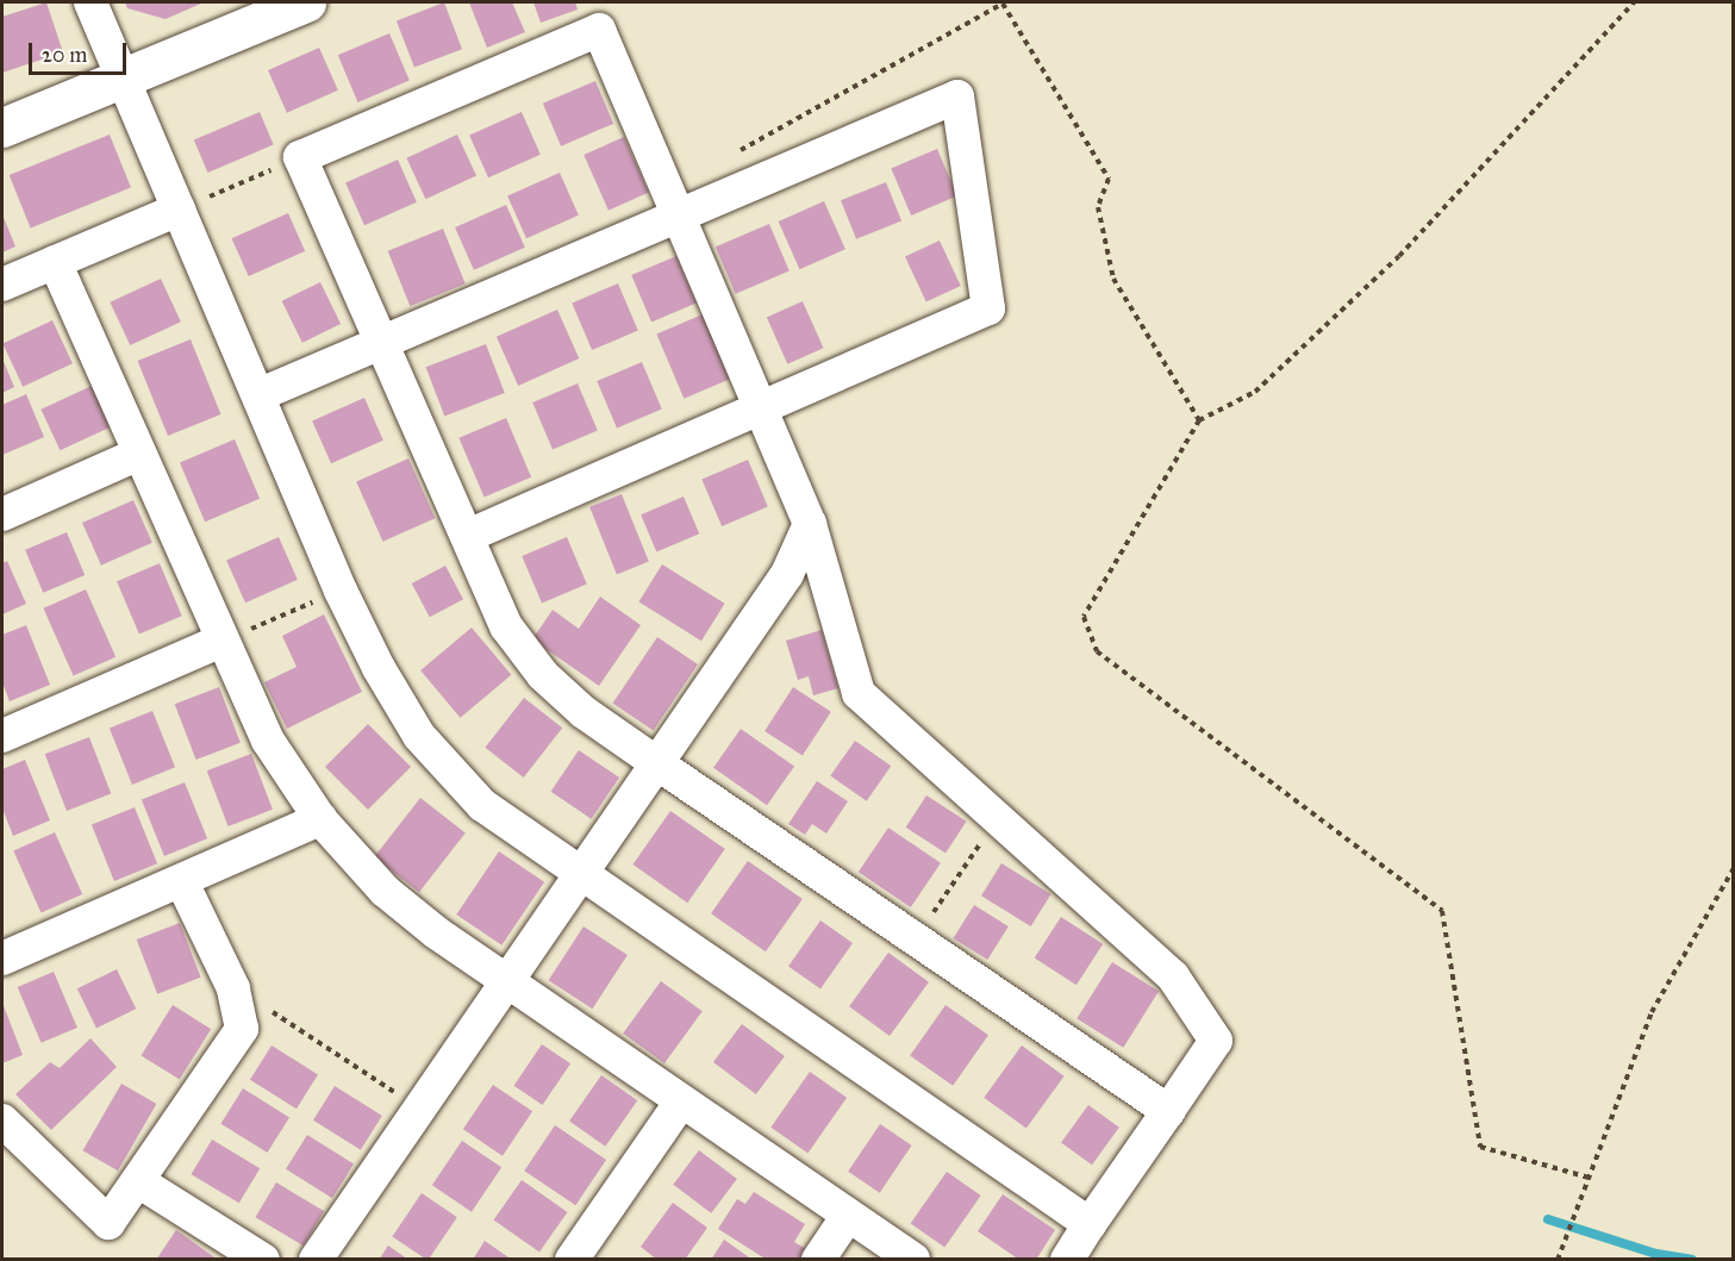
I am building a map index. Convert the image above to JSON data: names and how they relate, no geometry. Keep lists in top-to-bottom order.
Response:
{
  "scale_bar": "20 m"
}
